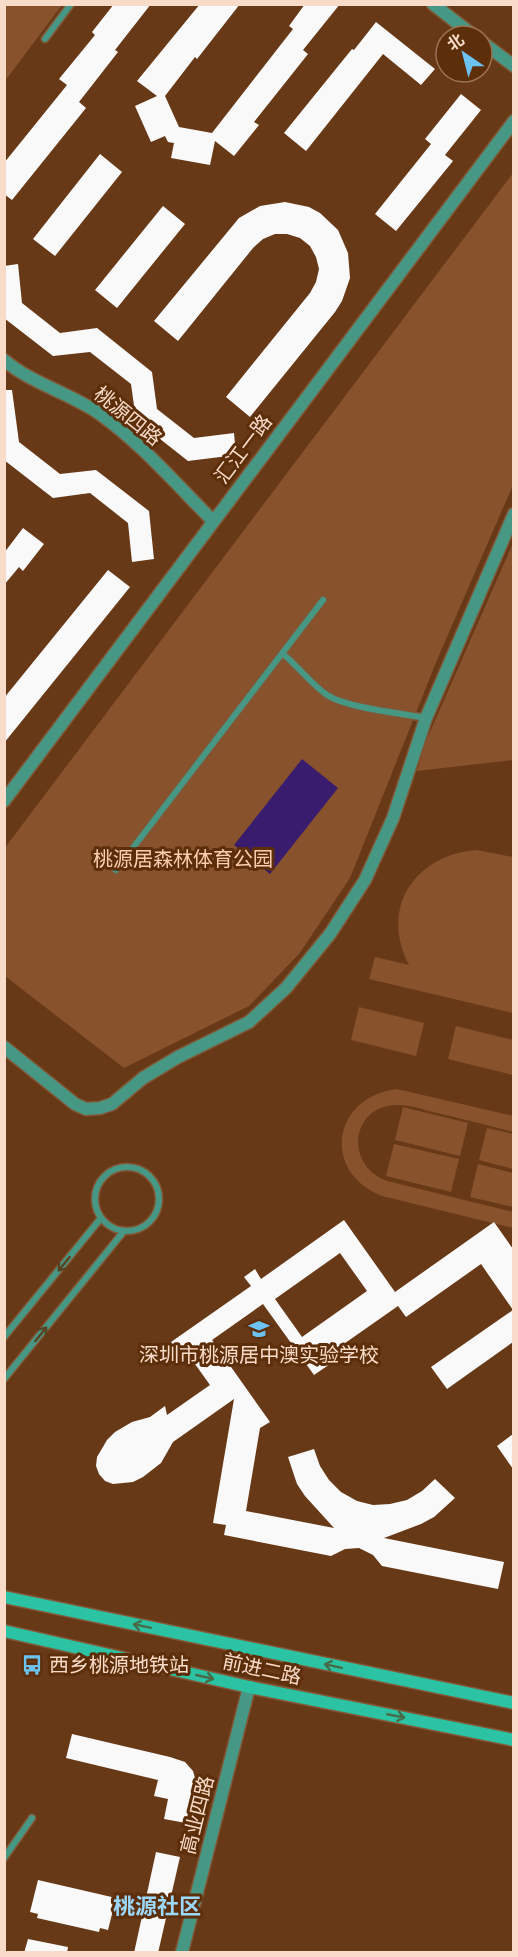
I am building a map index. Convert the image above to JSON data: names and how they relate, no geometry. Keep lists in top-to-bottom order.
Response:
{
  "streets": {
    "main road": ["前进二路"],
    "street": ["桃源四路", "汇江一路", "高业四路"]
  },
  "crossings": [
    ["桃源四路", "汇江一路"],
    ["前进二路", "高业四路"]
  ],
  "districts": ["桃源社区"],
  "parks": ["桃源居森林体育公园"],
  "places": {
    "school or university": ["深圳市桃源居中澳实验学校"],
    "bus stop": ["西乡桃源地铁站"]
  },
  "north": "top left"
}
